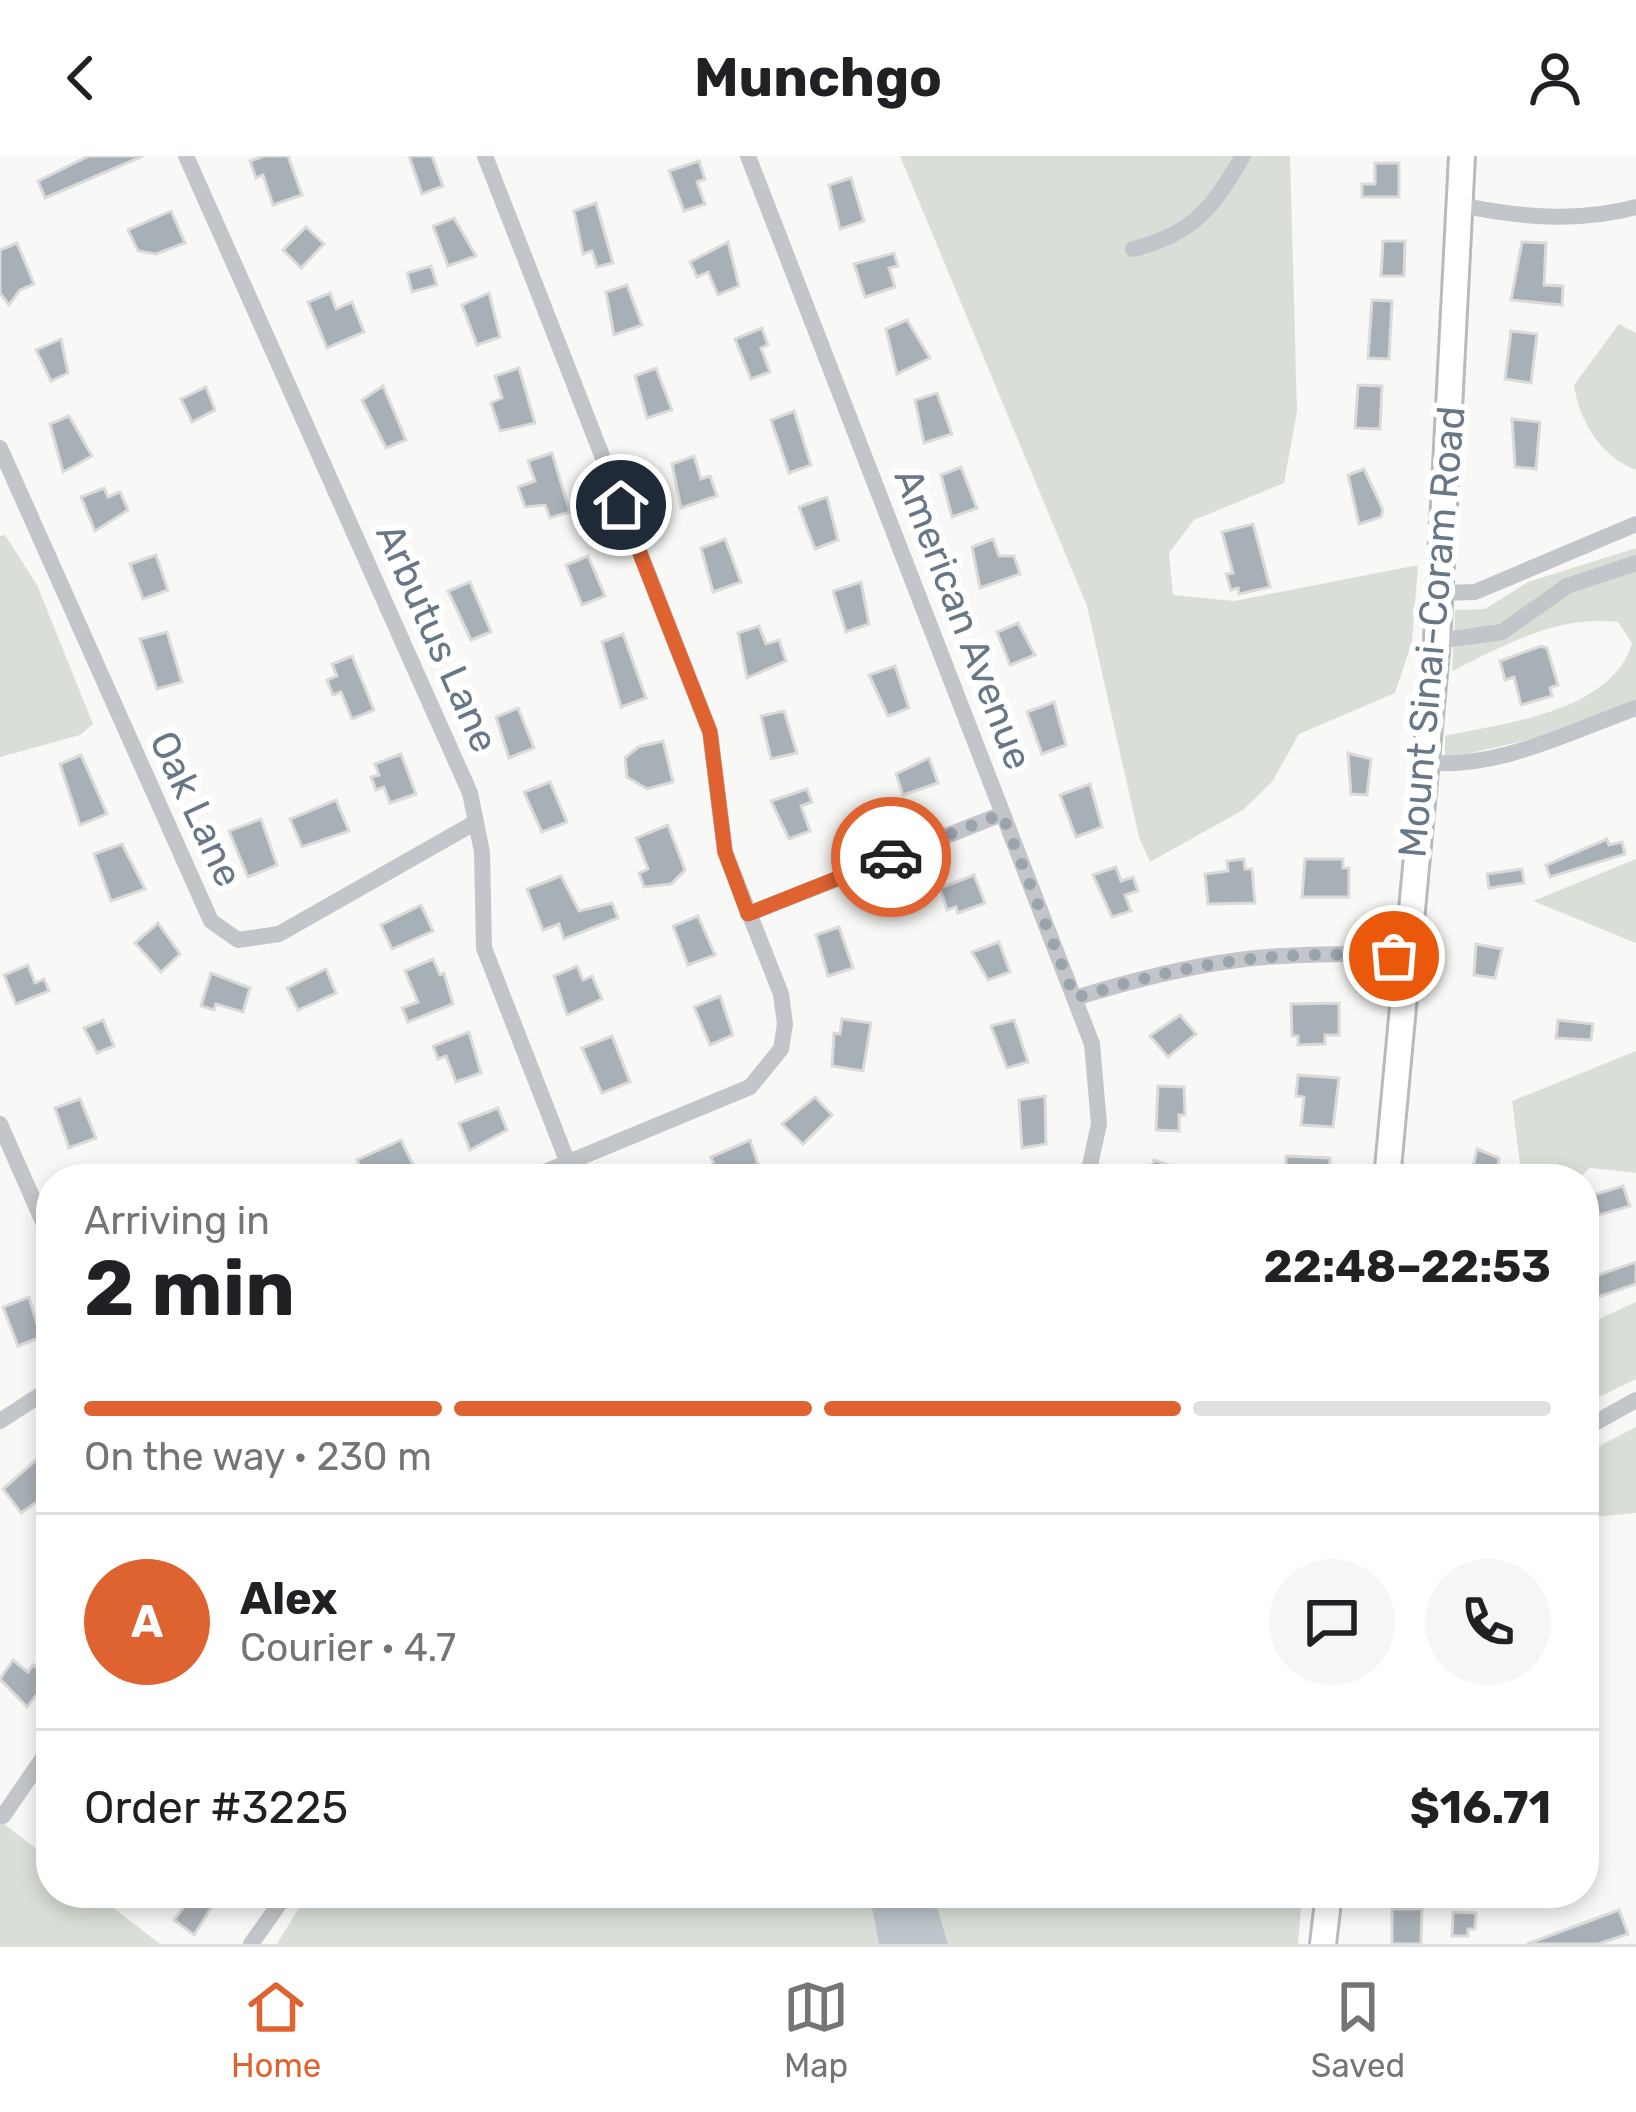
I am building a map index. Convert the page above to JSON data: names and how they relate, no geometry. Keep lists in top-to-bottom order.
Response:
{
  "streets": {
    "main road": ["Mount Sinai-Coram Road"],
    "street": ["American Avenue", "Arbutus Lane", "Oak Lane"]
  },
  "crossings": [
    ["Arbutus Lane", "Oak Lane"]
  ],
  "page": {
    "header": "Munchgo",
    "heading": ["2 min", "Arriving in", "22:48–22:53"],
    "panel": [
      "Alex",
      "Courier · 4.7",
      "Order #3225",
      "$16.71"
    ],
    "bar": "On the way · 230 m",
    "round": "A",
    "tabs": ["Home", "Map", "Saved"]
  }
}
